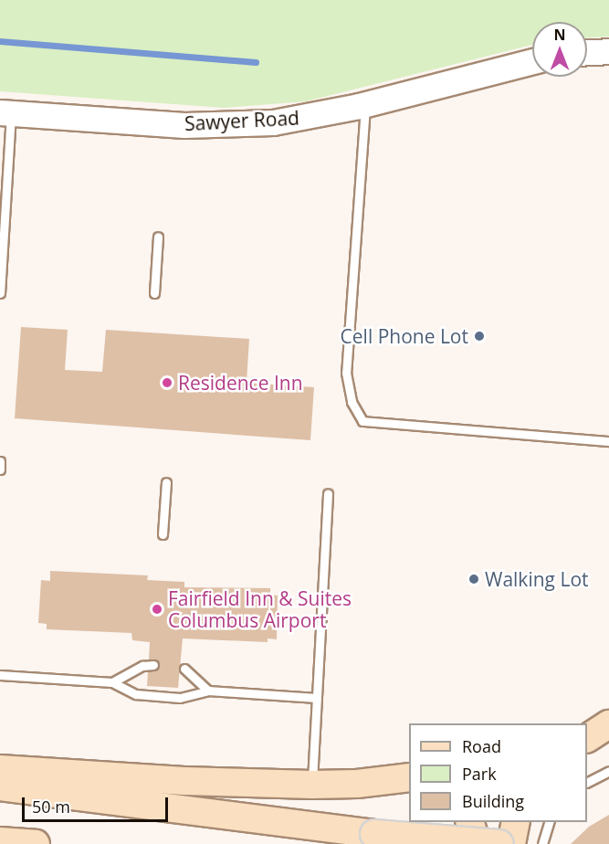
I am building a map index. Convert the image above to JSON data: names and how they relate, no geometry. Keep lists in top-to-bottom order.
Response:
{
  "streets": {
    "street": ["Sawyer Road"]
  },
  "places": [
    "Cell Phone Lot",
    "Residence Inn",
    "Walking Lot",
    "Fairfield Inn & Suites Columbus Airport"
  ],
  "legend": ["Road", "Park", "Building"],
  "scale_bar": "50 m",
  "north": "top"
}
